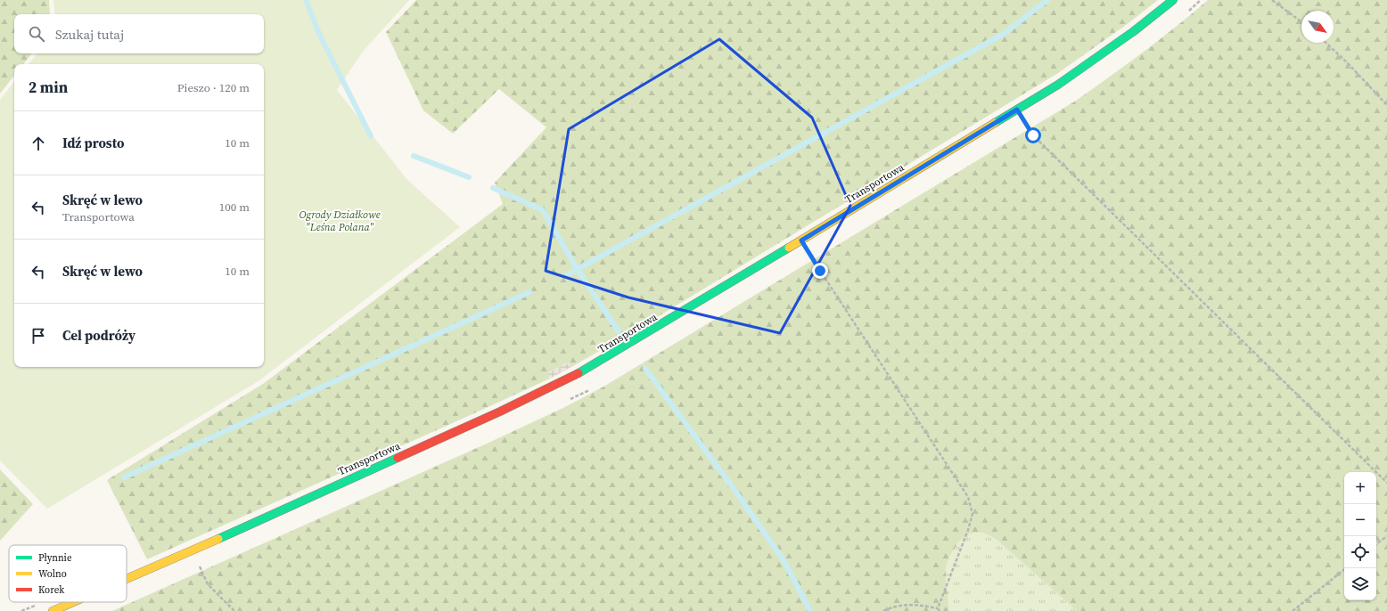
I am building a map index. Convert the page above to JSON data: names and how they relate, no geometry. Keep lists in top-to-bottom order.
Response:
{
  "streets": {
    "street": ["Transportowa"]
  },
  "parks": ["Ogrody Działkowe \"Leśna Polana\""],
  "legend": ["Płynnie", "Wolno", "Korek"],
  "north": "bottom right",
  "page": {
    "search": "Szukaj tutaj",
    "heading": ["2 min", "Pieszo · 120 m"],
    "list": [
      ["Idź prosto", "10 m"],
      ["Skręć w lewo", "Transportowa", "100 m"],
      ["Skręć w lewo", "10 m"],
      "Cel podróży"
    ],
    "map_buttons": ["+", "−"]
  }
}
